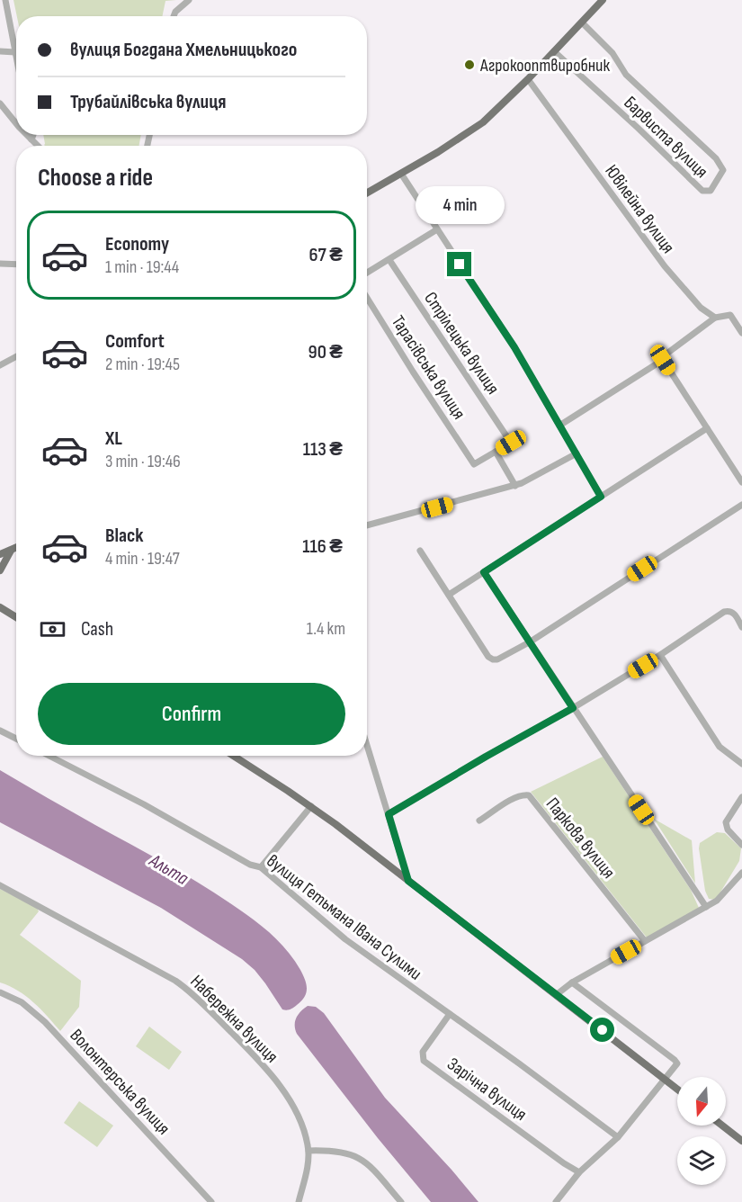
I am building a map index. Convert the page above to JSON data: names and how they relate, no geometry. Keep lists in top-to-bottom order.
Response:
{
  "streets": {
    "street": [
      "Барвиста вулиця",
      "Ювілейна вулиця",
      "Стрілецька вулиця",
      "Тарасівська вулиця",
      "Паркова вулиця",
      "вулиця Гетьмана Івана Сулими",
      "Набережна вулиця",
      "Волонтерська вулиця",
      "Зарічна вулиця"
    ]
  },
  "crossings": [
    ["Стрілецька вулиця", "Тарасівська вулиця"],
    ["вулиця Гетьмана Івана Сулими", "Зарічна вулиця"]
  ],
  "water": ["Альта"],
  "places": ["Агрокооптвиробник"],
  "north": "bottom",
  "page": {
    "banner": ["вулиця Богдана Хмельницького", "Трубайлівська вулиця"],
    "heading": "Choose a ride",
    "bubble": "4 min",
    "list": [
      {
        "name": "Economy",
        "note": "1 min · 19:44",
        "value": "67 ₴"
      },
      {
        "name": "Comfort",
        "note": "2 min · 19:45",
        "value": "90 ₴"
      },
      {
        "name": "XL",
        "note": "3 min · 19:46",
        "value": "113 ₴"
      },
      {
        "name": "Black",
        "note": "4 min · 19:47",
        "value": "116 ₴"
      }
    ],
    "pay": ["Cash", "1.4 km"],
    "buttons": "Confirm"
  }
}
